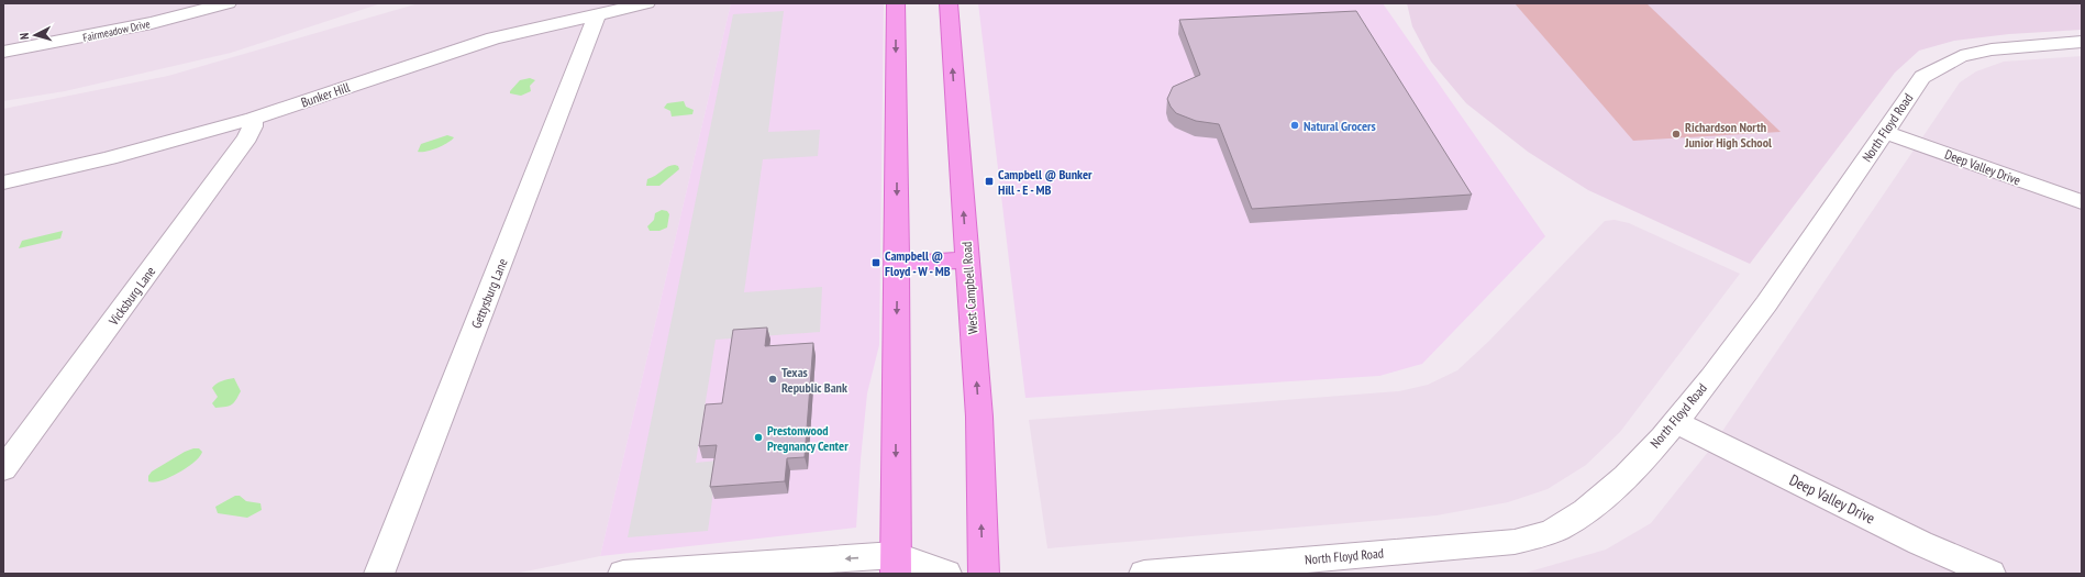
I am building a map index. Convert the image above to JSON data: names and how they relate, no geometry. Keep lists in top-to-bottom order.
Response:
{
  "streets": {
    "main road": ["West Campbell Road"],
    "street": [
      "Fairmeadow Drive",
      "Bunker Hill",
      "North Floyd Road",
      "Deep Valley Drive",
      "Gettysburg Lane",
      "Vicksburg Lane"
    ]
  },
  "crossings": [
    ["Bunker Hill", "Gettysburg Lane"],
    ["Bunker Hill", "Vicksburg Lane"],
    ["North Floyd Road", "Deep Valley Drive"]
  ],
  "places": {
    "other": [
      "Natural Grocers",
      "Richardson North Junior High School",
      "Texas Republic Bank",
      "Prestonwood Pregnancy Center"
    ],
    "transit": ["Campbell @ Bunker Hill - E - MB", "Campbell @ Floyd - W - MB"]
  },
  "north": "left"
}
